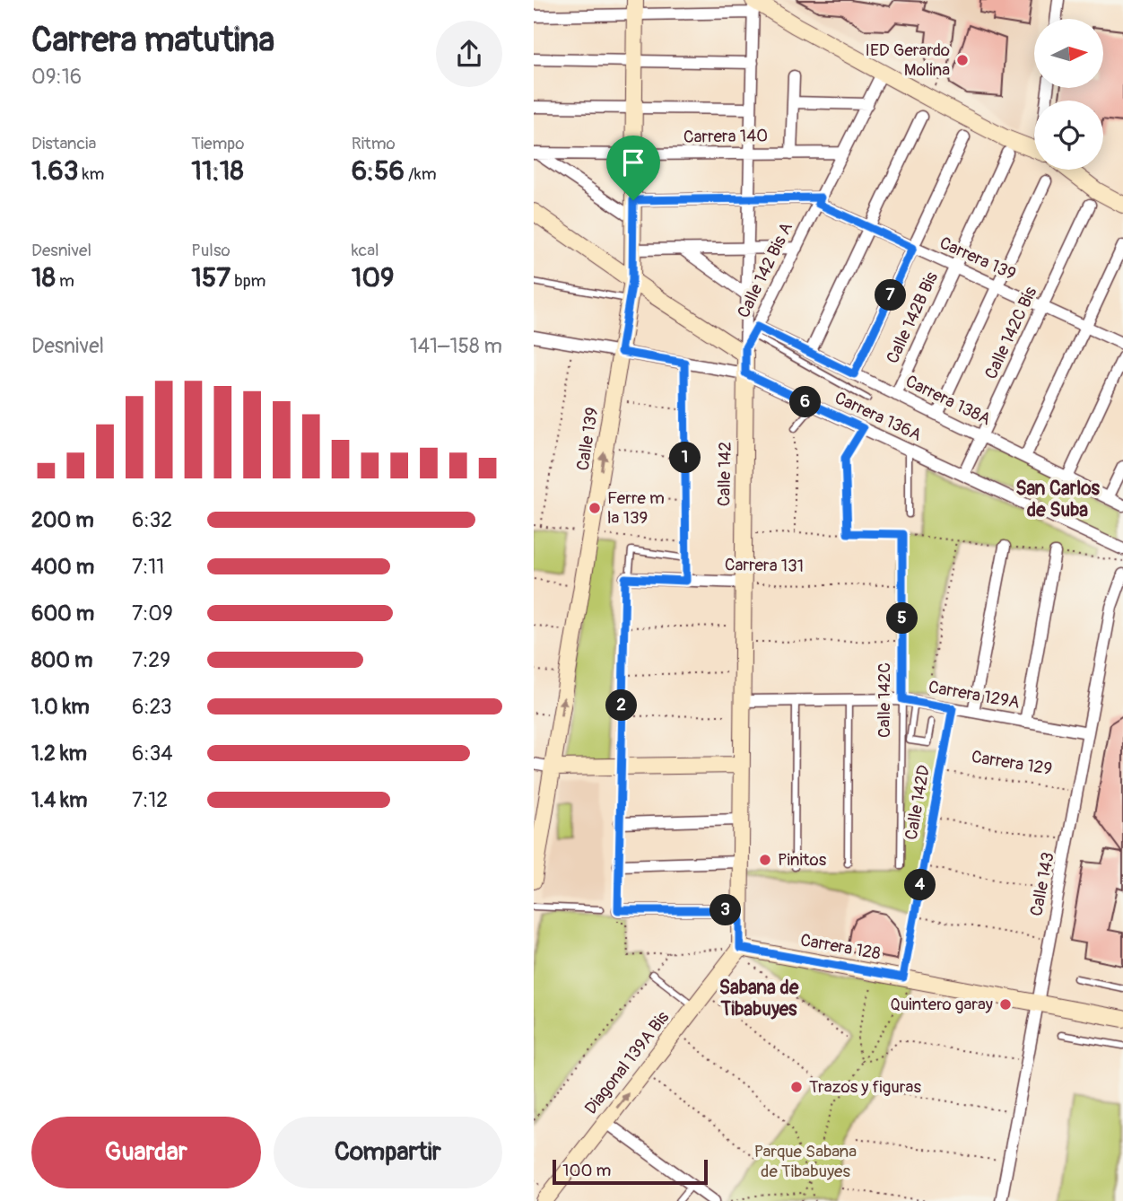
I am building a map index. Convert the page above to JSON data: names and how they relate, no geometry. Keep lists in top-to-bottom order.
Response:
{
  "streets": {
    "street": [
      "Carrera 140",
      "Carrera 139",
      "Calle 142 Bis A",
      "Calle 142B Bis",
      "Calle 142C Bis",
      "Carrera 138A",
      "Carrera 136A",
      "Calle 139",
      "Calle 142",
      "Carrera 131",
      "Carrera 129A",
      "Calle 143",
      "Carrera 128",
      "Diagonal 139A Bis"
    ],
    "lane": ["Calle 142C"],
    "path": ["Carrera 129", "Calle 142D"]
  },
  "crossings": [
    ["Carrera 140", "Calle 142 Bis A"],
    ["Carrera 140", "Calle 139"],
    ["Carrera 140", "Calle 142"],
    ["Carrera 139", "Calle 142 Bis A"],
    ["Carrera 139", "Calle 142B Bis"],
    ["Carrera 139", "Calle 142C Bis"],
    ["Carrera 139", "Calle 139"],
    ["Carrera 139", "Calle 142"],
    ["Calle 142 Bis A", "Carrera 138A"],
    ["Calle 142 Bis A", "Calle 142"],
    ["Calle 142B Bis", "Carrera 138A"],
    ["Calle 142C Bis", "Carrera 138A"],
    ["Calle 142C Bis", "Carrera 136A"],
    ["Carrera 136A", "Calle 139"],
    ["Carrera 136A", "Calle 142"],
    ["Calle 142", "Carrera 131"],
    ["Calle 142", "Carrera 129A"],
    ["Calle 142", "Carrera 128"],
    ["Calle 142", "Diagonal 139A Bis"],
    ["Carrera 131", "Calle 142C"],
    ["Carrera 129A", "Calle 142C"],
    ["Carrera 129A", "Calle 142D"],
    ["Carrera 129A", "Calle 143"],
    ["Carrera 129", "Calle 142D"],
    ["Carrera 129", "Calle 143"],
    ["Calle 142D", "Carrera 128"],
    ["Calle 143", "Carrera 128"],
    ["Carrera 128", "Diagonal 139A Bis"]
  ],
  "one_way": ["Calle 139"],
  "districts": ["San Carlos de Suba", "Sabana de Tibabuyes"],
  "parks": ["Parque Sabana de Tibabuyes"],
  "places": [
    "IED Gerardo Molina",
    "Ferre m la 139",
    "Pinitos",
    "Quintero garay",
    "Trazos y figuras"
  ],
  "scale_bar": "100 m",
  "north": "right",
  "page": {
    "heading": ["Carrera matutina", "09:16"],
    "stats": [
      ["Distancia", "1.63 km"],
      ["Tiempo", "11:18"],
      ["Ritmo", "6:56 /km"],
      ["Desnivel", "18 m"],
      ["Pulso", "157 bpm"],
      ["kcal", "109"]
    ],
    "pins": [
      "7",
      "6",
      "1",
      "5",
      "2",
      "4",
      "3"
    ],
    "chart": ["Desnivel", "141–158 m"],
    "list": [
      {
        "name": "200 m",
        "note": "6:32"
      },
      {
        "name": "400 m",
        "note": "7:11"
      },
      {
        "name": "600 m",
        "note": "7:09"
      },
      {
        "name": "800 m",
        "note": "7:29"
      },
      {
        "name": "1.0 km",
        "note": "6:23"
      },
      {
        "name": "1.2 km",
        "note": "6:34"
      },
      {
        "name": "1.4 km",
        "note": "7:12"
      }
    ],
    "buttons": ["Guardar", "Compartir"],
    "scale": "100 m"
  }
}
